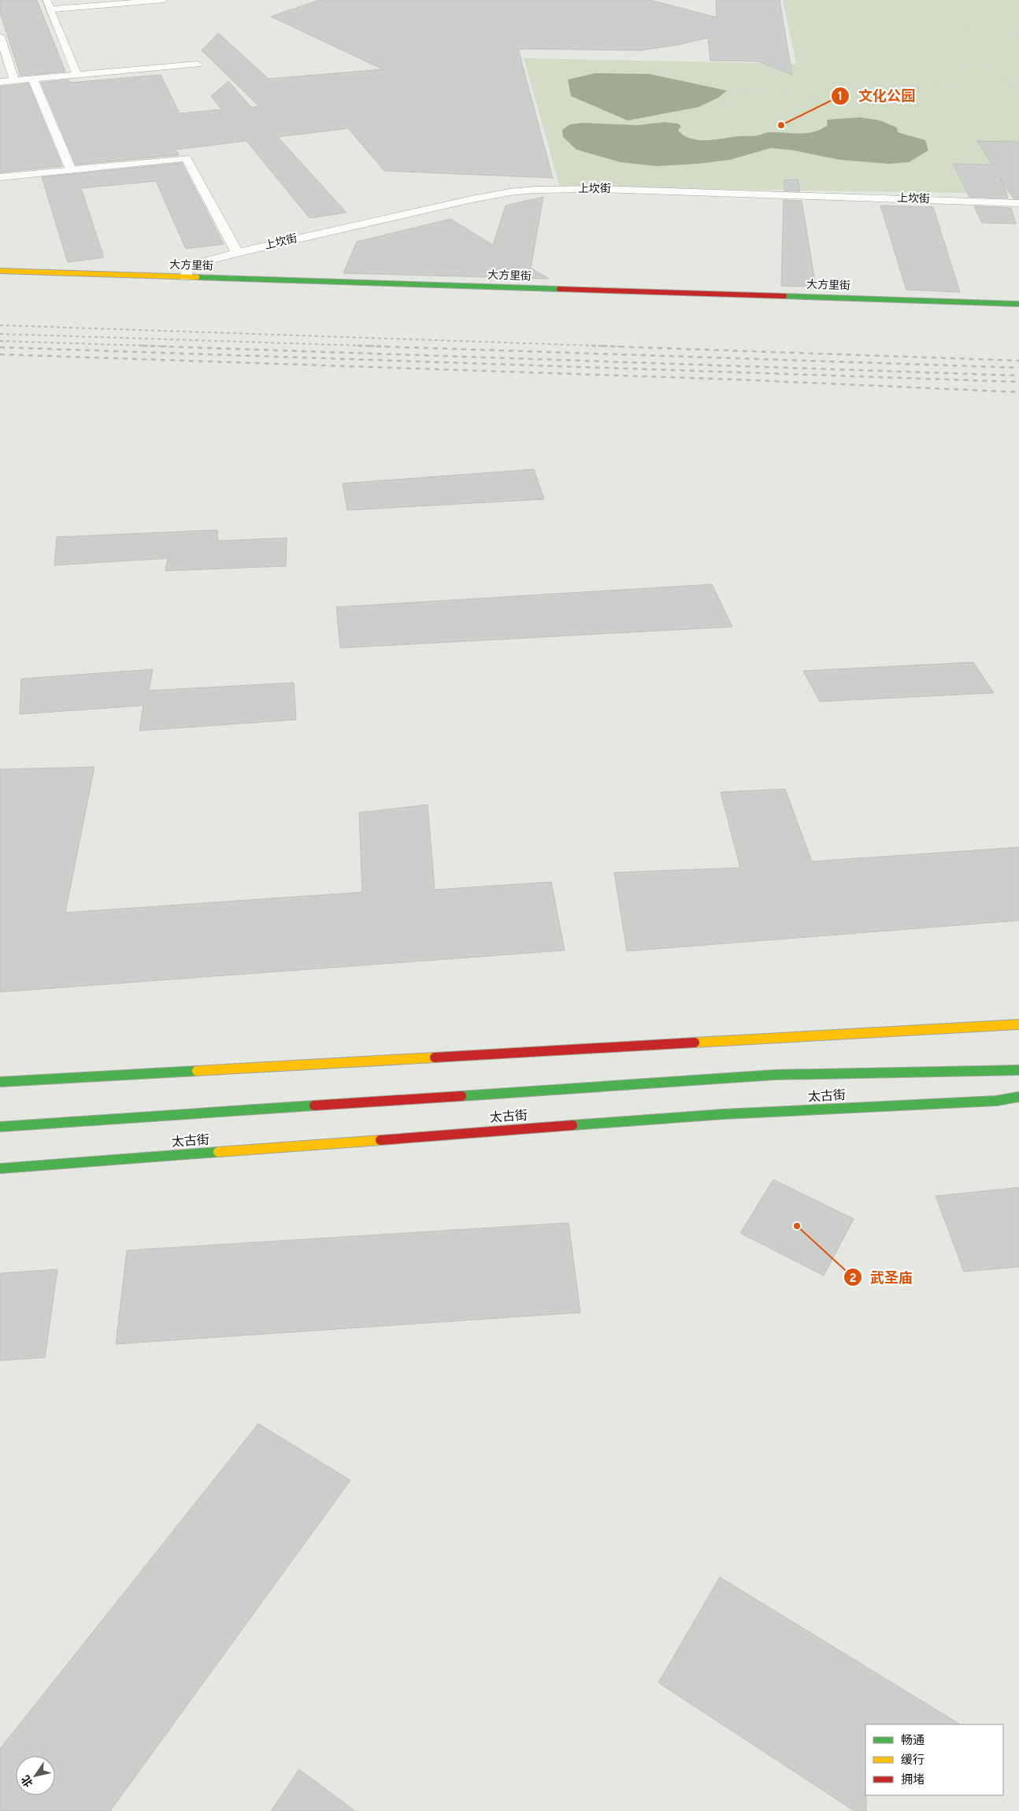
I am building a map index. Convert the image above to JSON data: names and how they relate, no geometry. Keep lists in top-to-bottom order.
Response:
{
  "streets": {
    "main road": ["大方里街", "太古街"],
    "street": ["上坎街"]
  },
  "crossings": [
    ["上坎街", "大方里街"]
  ],
  "places": ["文化公园", "武圣庙"],
  "legend": ["畅通", "缓行", "拥堵"],
  "north": "bottom left"
}
